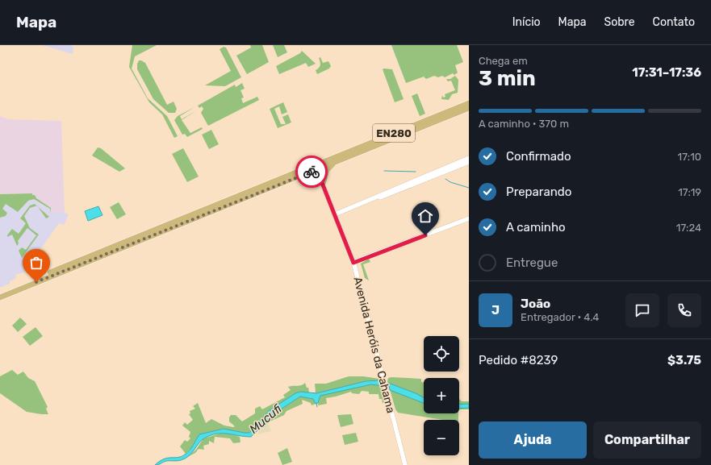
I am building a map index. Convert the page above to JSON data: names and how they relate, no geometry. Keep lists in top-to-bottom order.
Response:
{
  "streets": {
    "main road": ["EN280"],
    "street": ["Avenida Heróis da Cahama"]
  },
  "crossings": [
    ["EN280", "Avenida Heróis da Cahama"]
  ],
  "water": ["Mucufi"],
  "page": {
    "header": "Mapa",
    "nav": [
      "Início",
      "Mapa",
      "Sobre",
      "Contato"
    ],
    "heading": ["3 min", "Chega em", "17:31–17:36"],
    "panel": [
      "João",
      "Entregador · 4.4",
      "Pedido #8239",
      "$3.75"
    ],
    "bar": "A caminho · 370 m",
    "list": [
      ["Confirmado", "17:10"],
      ["Preparando", "17:19"],
      ["A caminho", "17:24"],
      "Entregue"
    ],
    "round": "J",
    "map_buttons": ["+", "−"],
    "buttons": ["Ajuda", "Compartilhar"]
  }
}
